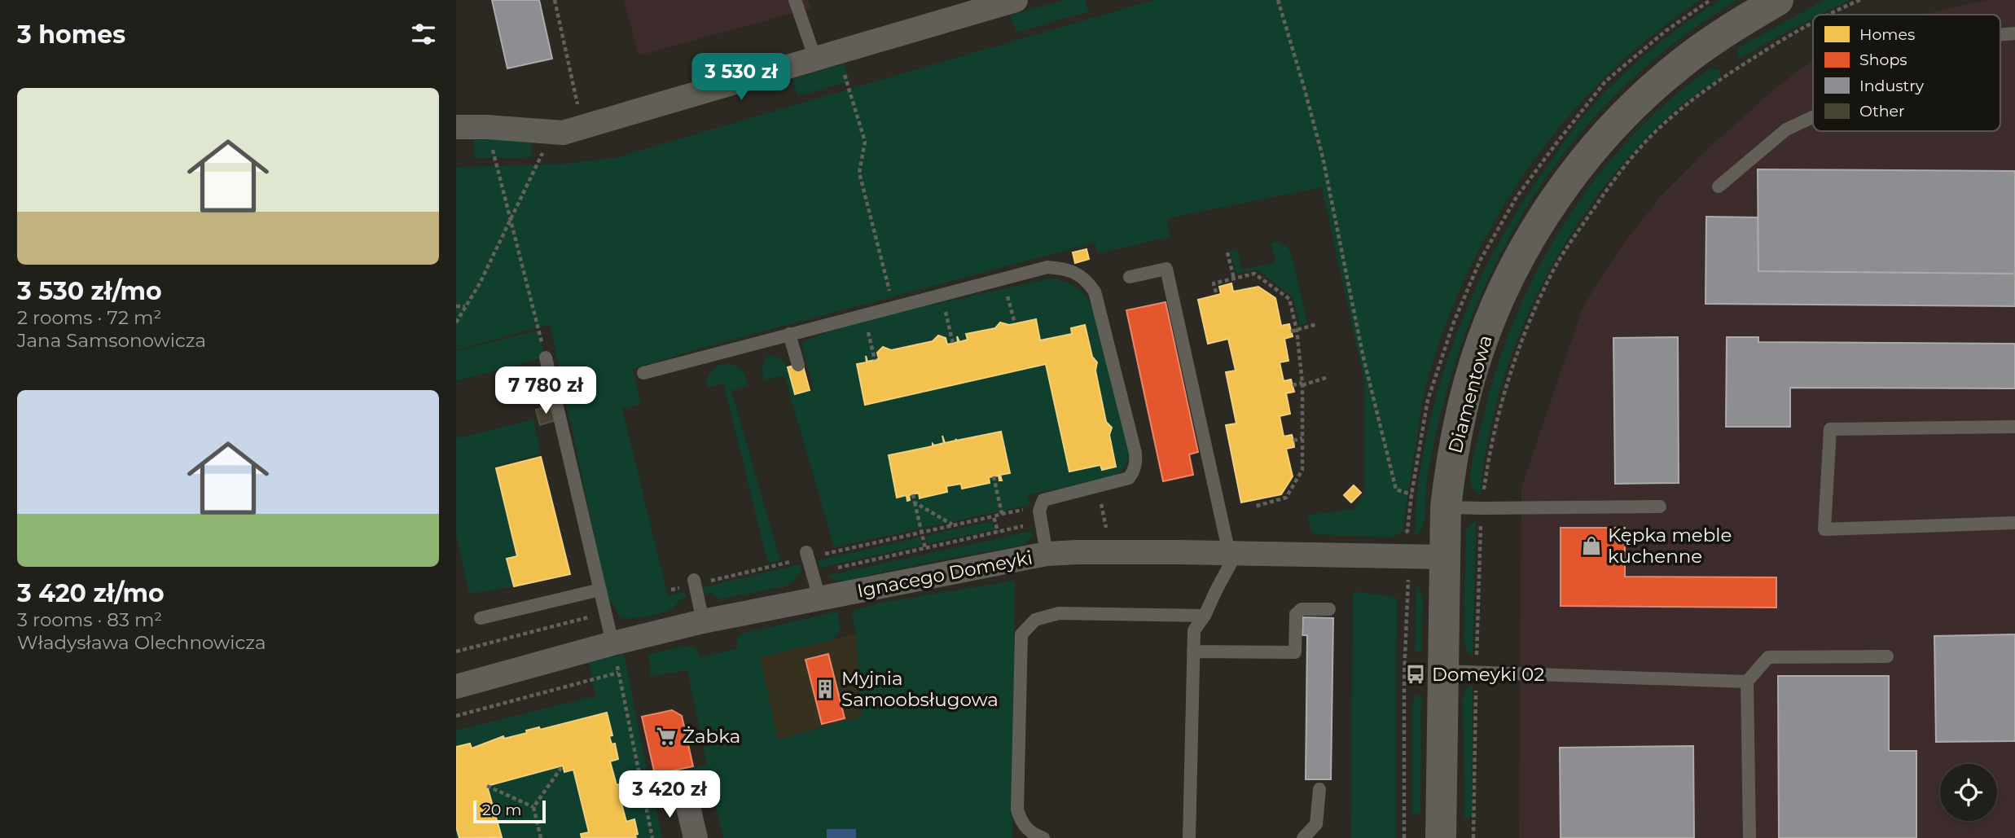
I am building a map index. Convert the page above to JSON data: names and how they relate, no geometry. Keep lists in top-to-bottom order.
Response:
{
  "streets": {
    "street": ["Diamentowa", "Ignacego Domeyki"]
  },
  "crossings": [
    ["Diamentowa", "Ignacego Domeyki"]
  ],
  "places": {
    "shop": ["Kępka meble kuchenne"],
    "bus stop": ["Domeyki 02"],
    "building": ["Myjnia Samoobsługowa"],
    "supermarket": ["Żabka"]
  },
  "legend": [
    "Homes",
    "Shops",
    "Industry",
    "Other"
  ],
  "scale_bar": "20 m",
  "page": {
    "heading": "3 homes",
    "price": ["3 530 zł", "7 780 zł", "3 420 zł"],
    "list": [
      {
        "name": "3 530 zł/mo",
        "note": "2 rooms · 72 m² · Jana Samsonowicza"
      },
      {
        "name": "3 420 zł/mo",
        "note": "3 rooms · 83 m² · Władysława Olechnowicza"
      }
    ],
    "scale": "20 m"
  }
}
